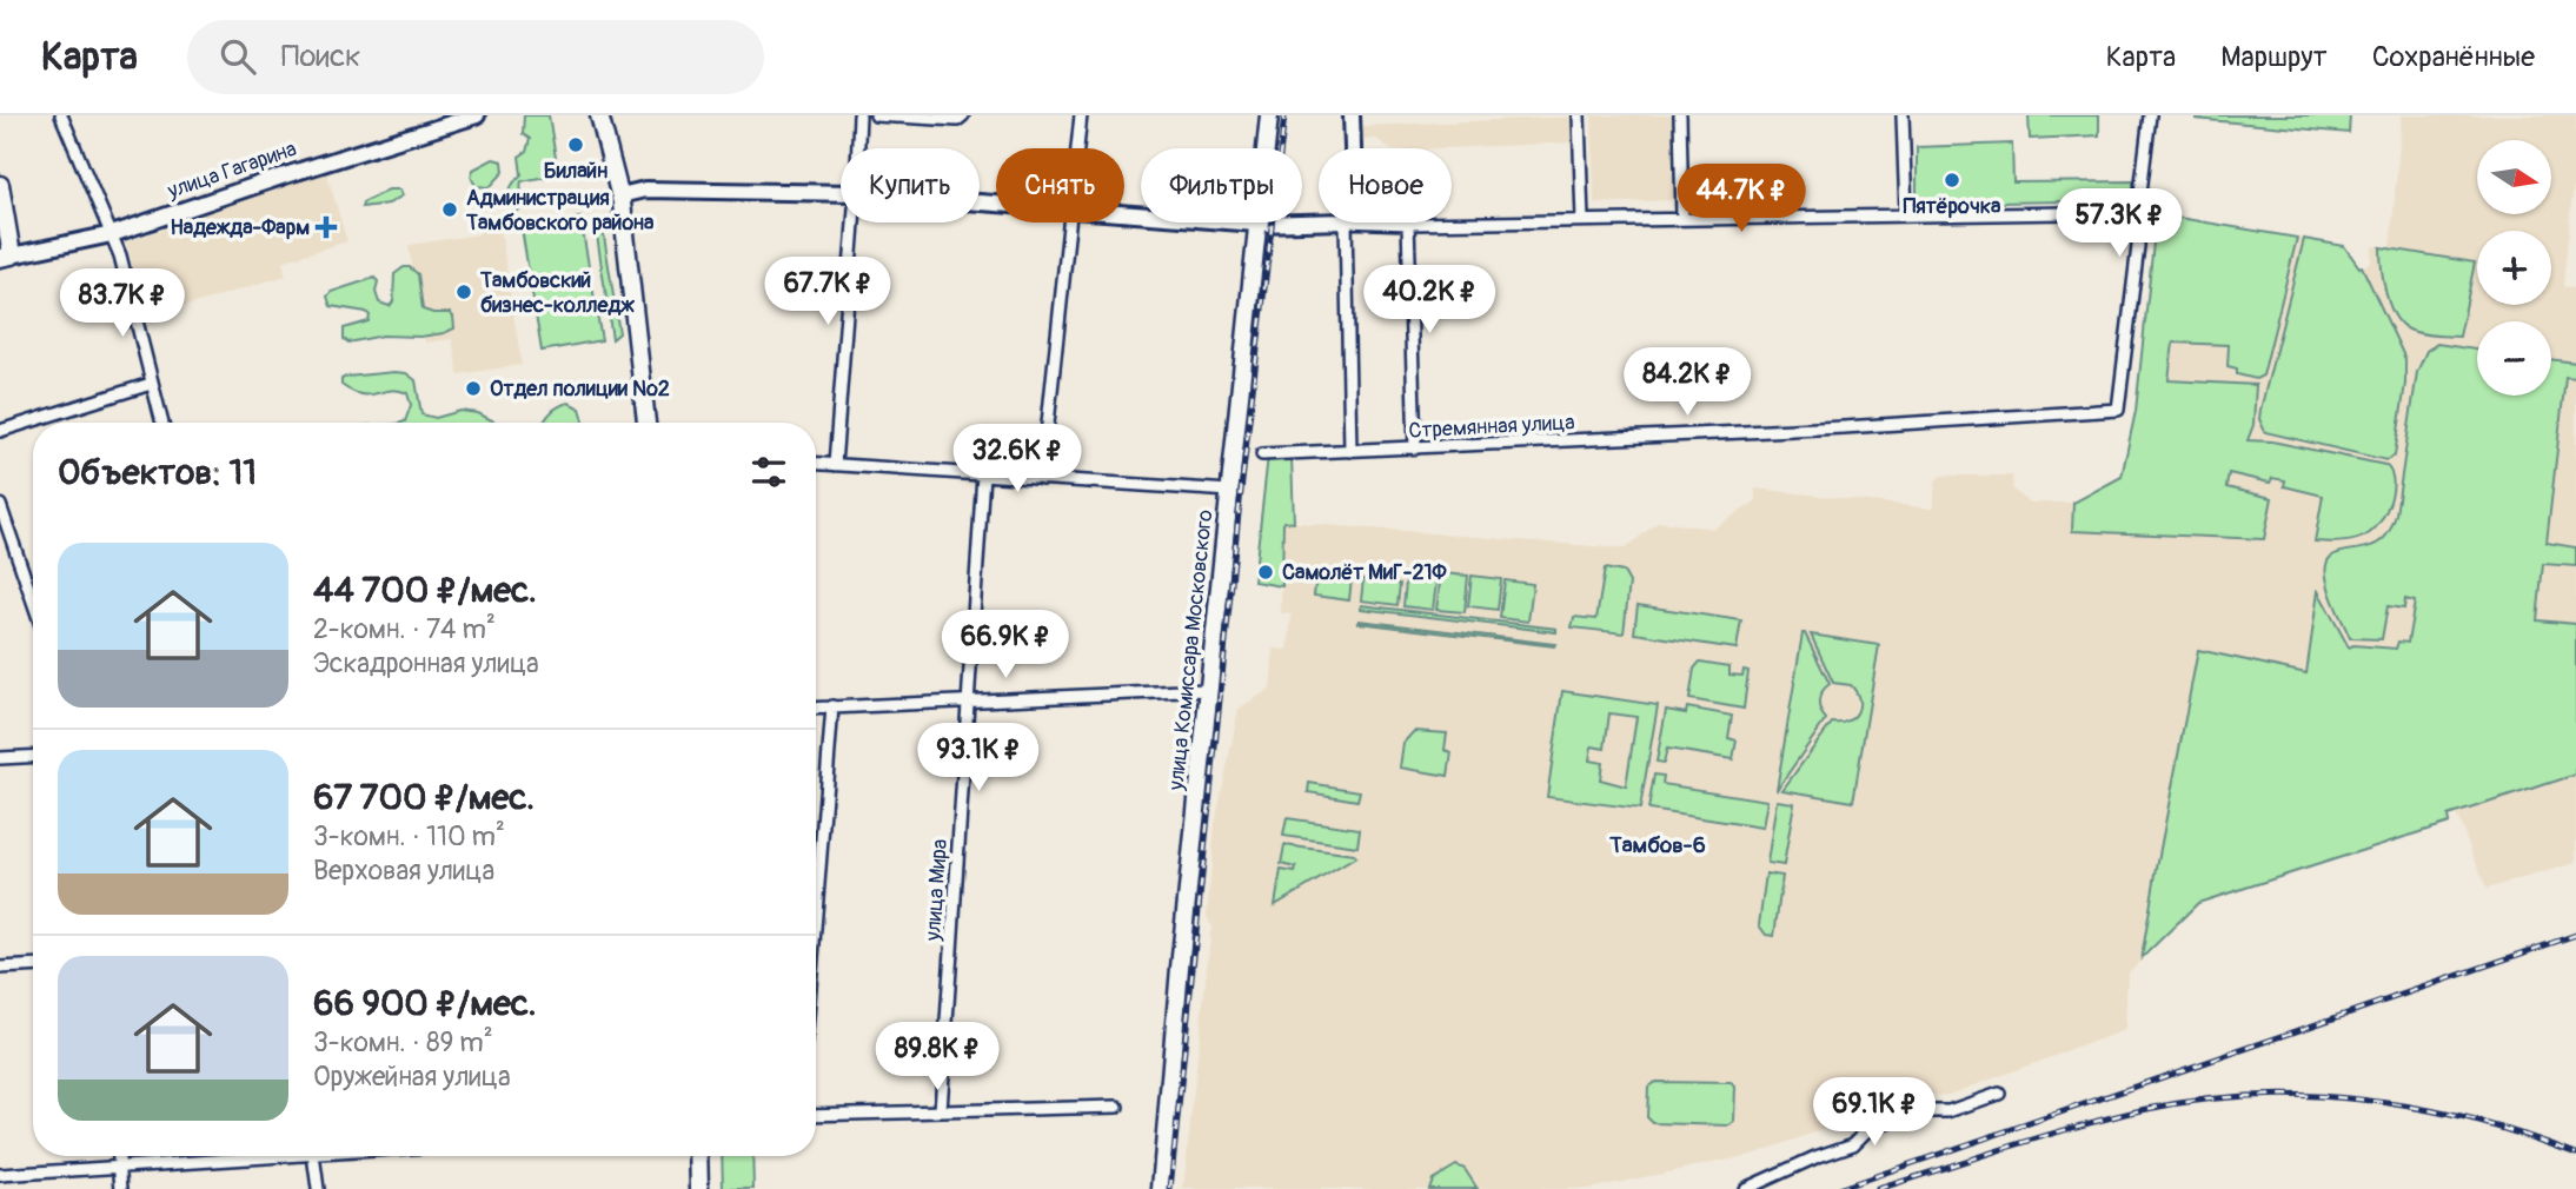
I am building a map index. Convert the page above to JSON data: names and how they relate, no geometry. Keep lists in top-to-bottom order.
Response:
{
  "streets": {
    "main road": ["улица Комиссара Московского"],
    "street": ["улица Гагарина", "Стремянная улица", "улица Мира"]
  },
  "districts": ["Тамбов-6"],
  "places": {
    "other": [
      "Билайн",
      "Пятёрочка",
      "Администрация Тамбовского района",
      "Тамбовский бизнес-колледж",
      "Отдел полиции №2",
      "Самолёт МиГ-21Ф"
    ],
    "health": ["Надежда-Фарм"]
  },
  "north": "right",
  "page": {
    "header": "Карта",
    "search": "Поиск",
    "nav": ["Карта", "Маршрут", "Сохранённые"],
    "map_buttons": ["+", "−"],
    "chip": [
      "Купить",
      "Снять",
      "Фильтры",
      "Новое"
    ],
    "price": [
      "44.7K ₽",
      "57.3K ₽",
      "67.7K ₽",
      "40.2K ₽",
      "83.7K ₽",
      "84.2K ₽",
      "32.6K ₽",
      "66.9K ₽",
      "93.1K ₽",
      "89.8K ₽",
      "69.1K ₽"
    ],
    "heading": "Объектов: 11",
    "list": [
      {
        "name": "44 700 ₽/мес.",
        "note": "2-комн. · 74 m² · Эскадронная улица"
      },
      {
        "name": "67 700 ₽/мес.",
        "note": "3-комн. · 110 m² · Верховая улица"
      },
      {
        "name": "66 900 ₽/мес.",
        "note": "3-комн. · 89 m² · Оружейная улица"
      }
    ]
  }
}
